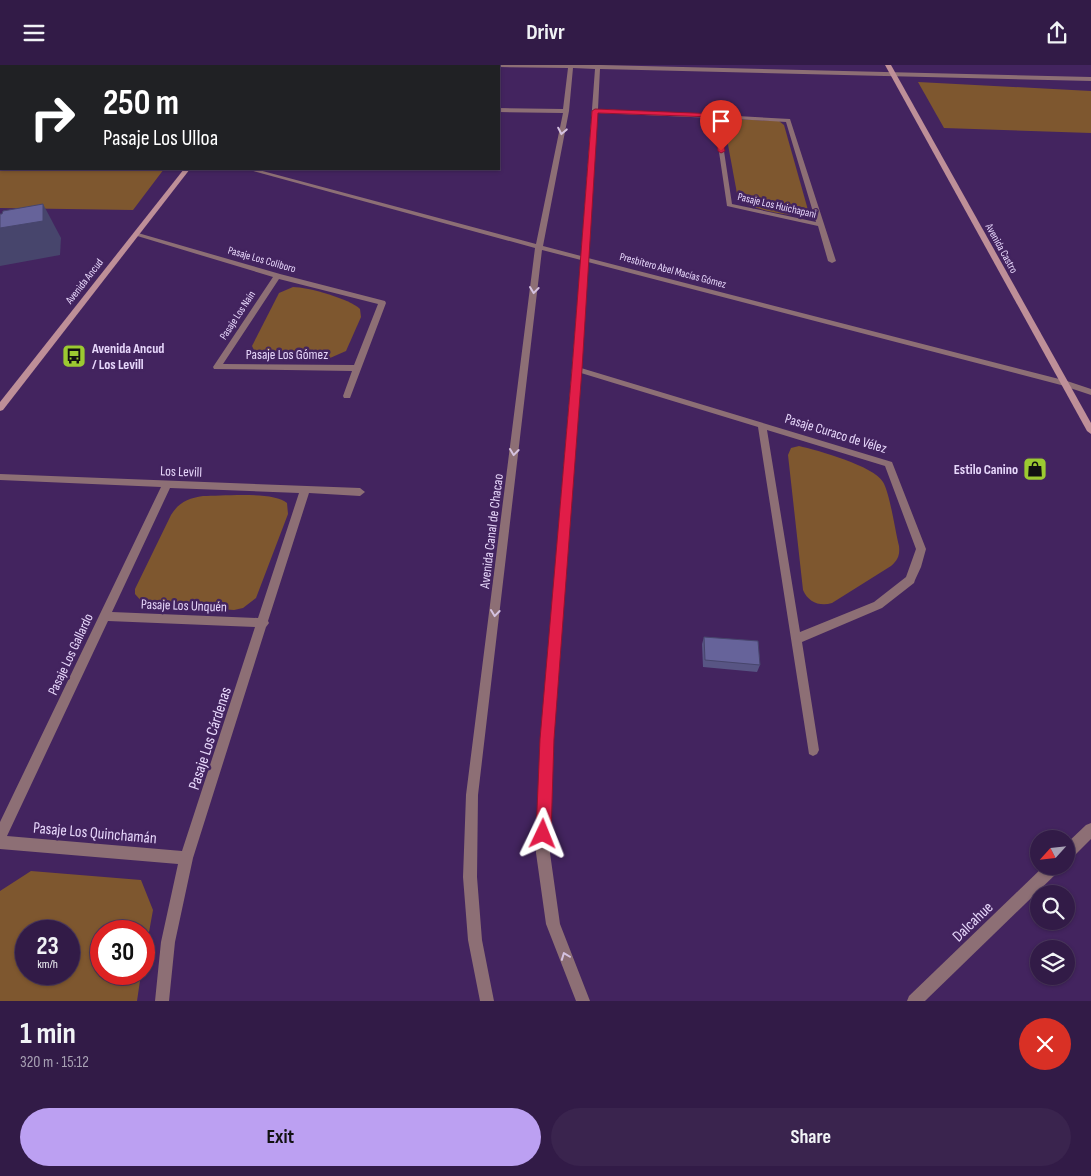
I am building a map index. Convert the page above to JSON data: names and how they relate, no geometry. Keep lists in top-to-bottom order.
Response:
{
  "streets": {
    "street": [
      "Pasaje Los Huichapani",
      "Avenida Castro",
      "Pasaje Los Coliboro",
      "Presbítero Abel Macías Gómez",
      "Avenida Ancud",
      "Pasaje Los Naín",
      "Pasaje Los Gómez",
      "Pasaje Curaco de Vélez",
      "Los Levill",
      "Avenida Canal de Chacao",
      "Pasaje Los Unquén",
      "Pasaje Los Gallardo",
      "Pasaje Los Cárdenas",
      "Pasaje Los Quinchamán",
      "Dalcahue"
    ]
  },
  "crossings": [
    ["Avenida Castro", "Presbítero Abel Macías Gómez"],
    ["Pasaje Los Coliboro", "Avenida Ancud"],
    ["Pasaje Los Coliboro", "Pasaje Los Naín"],
    ["Pasaje Los Coliboro", "Pasaje Los Gómez"],
    ["Presbítero Abel Macías Gómez", "Avenida Canal de Chacao"],
    ["Pasaje Los Naín", "Pasaje Los Gómez"],
    ["Los Levill", "Pasaje Los Gallardo"],
    ["Los Levill", "Pasaje Los Cárdenas"],
    ["Pasaje Los Unquén", "Pasaje Los Gallardo"],
    ["Pasaje Los Unquén", "Pasaje Los Cárdenas"],
    ["Pasaje Los Cárdenas", "Pasaje Los Quinchamán"]
  ],
  "places": {
    "bus stop": ["Avenida Ancud / Los Levill"],
    "shop": ["Estilo Canino"]
  },
  "north": "bottom left",
  "page": {
    "header": "Drivr",
    "turn": ["250 m", "Pasaje Los Ulloa"],
    "speed": "23 km/h",
    "limit": "30",
    "heading": ["1 min", "320 m · 15:12"],
    "buttons": ["Exit", "Share"]
  }
}
